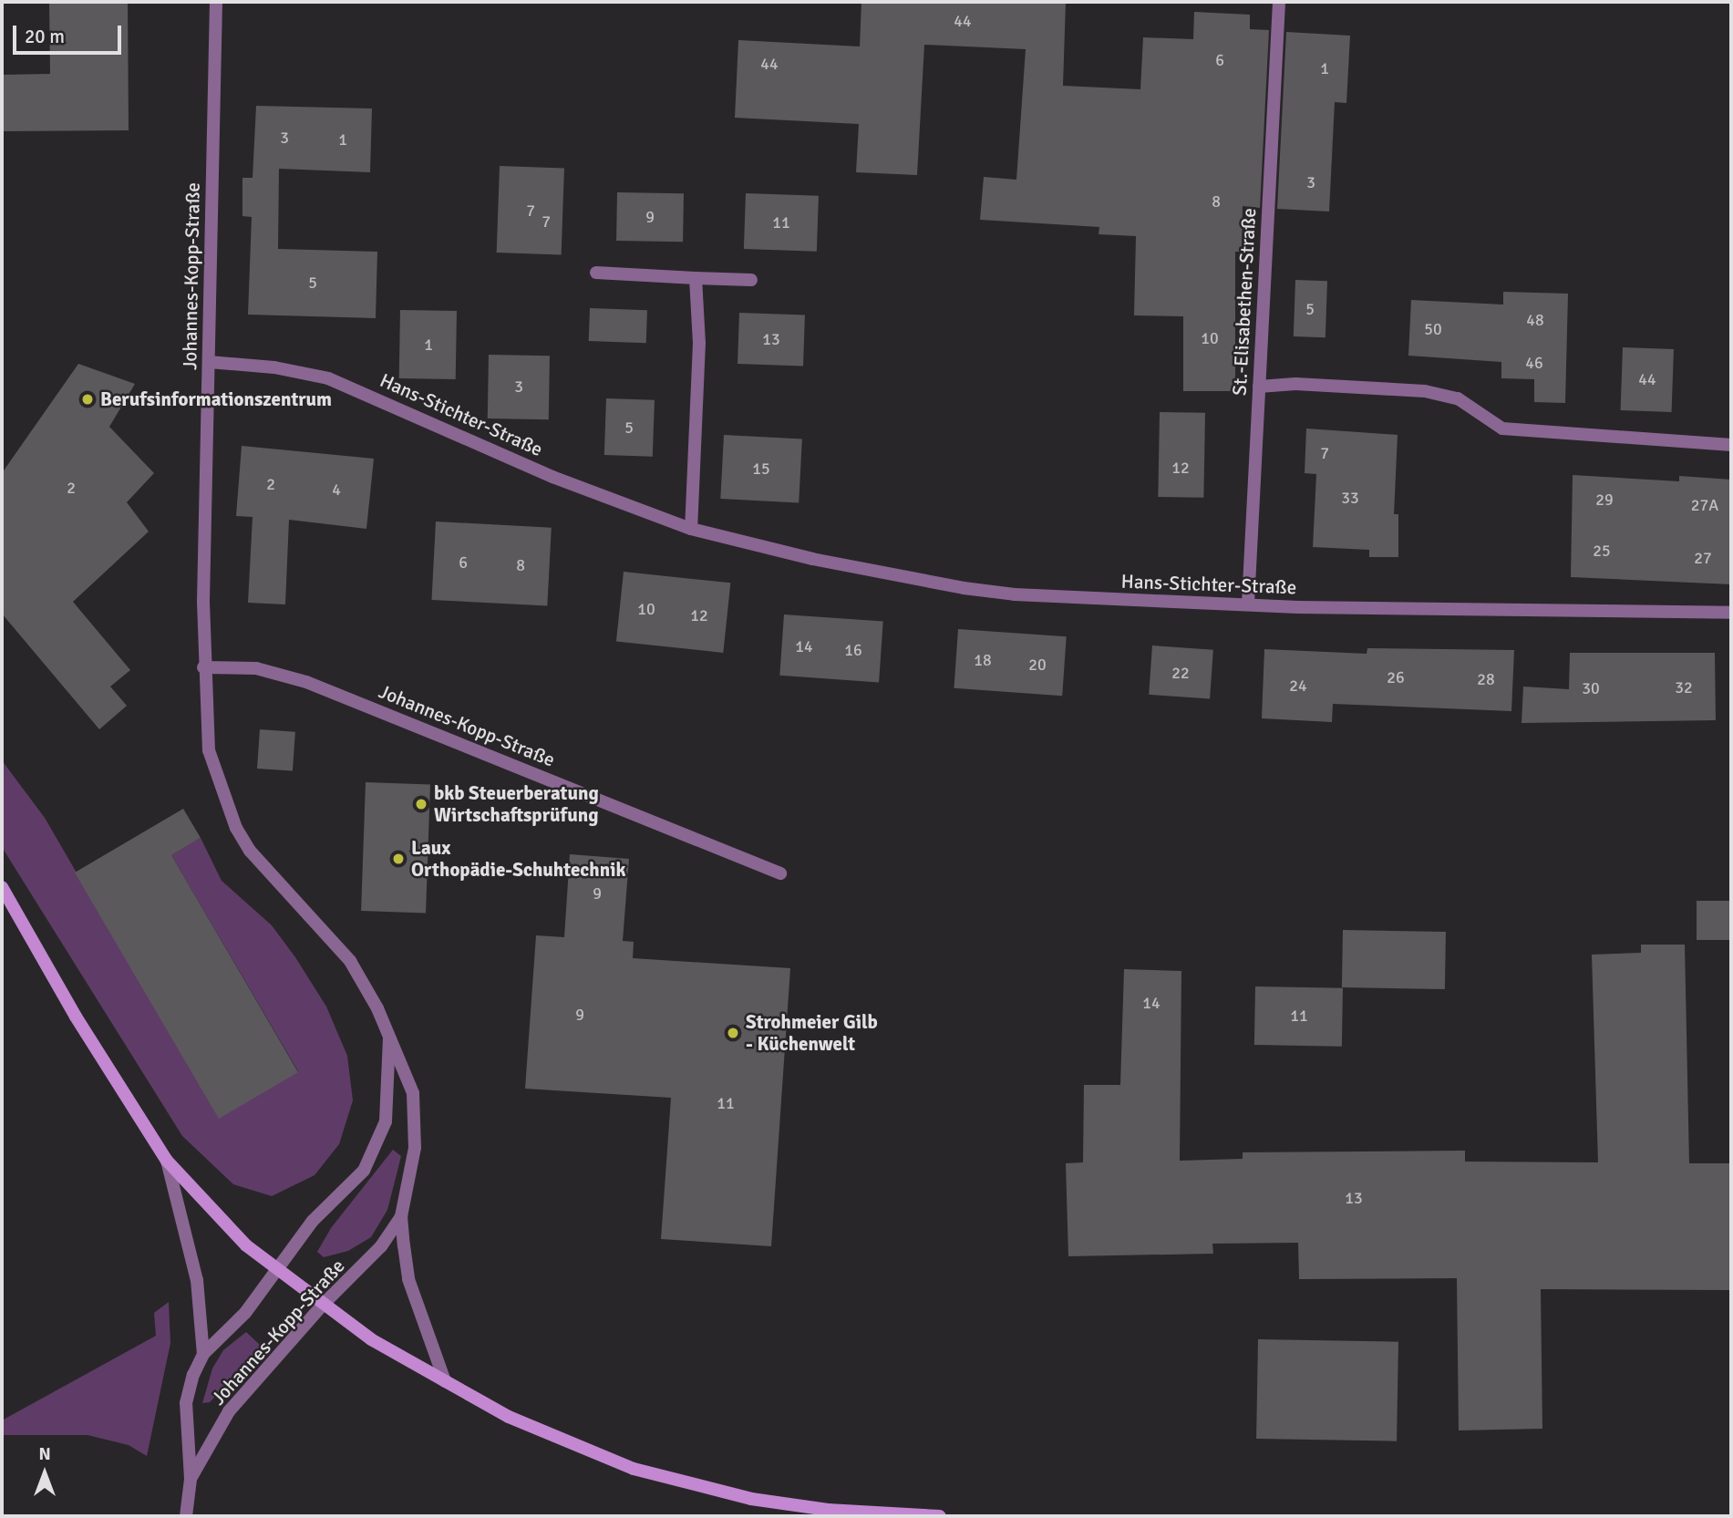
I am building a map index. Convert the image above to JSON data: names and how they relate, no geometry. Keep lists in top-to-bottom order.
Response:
{
  "streets": {
    "street": ["Johannes-Kopp-Straße", "St.-Elisabethen-Straße", "Hans-Stichter-Straße"]
  },
  "crossings": [
    ["Johannes-Kopp-Straße", "Hans-Stichter-Straße"],
    ["St.-Elisabethen-Straße", "Hans-Stichter-Straße"]
  ],
  "places": [
    "Berufsinformationszentrum",
    "bkb Steuerberatung Wirtschaftsprüfung",
    "Laux Orthopädie-Schuhtechnik",
    "Strohmeier Gilb - Küchenwelt"
  ],
  "house_numbers": [
    "44",
    "6",
    "44",
    "1",
    "3",
    "1",
    "3",
    "8",
    "7",
    "9",
    "7",
    "11",
    "5",
    "5",
    "48",
    "50",
    "10",
    "13",
    "1",
    "46",
    "44",
    "3",
    "5",
    "7",
    "12",
    "15",
    "2",
    "2",
    "4",
    "33",
    "29",
    "27A",
    "25",
    "27",
    "6",
    "8",
    "10",
    "12",
    "14",
    "16",
    "18",
    "20",
    "22",
    "26",
    "28",
    "24",
    "32",
    "30",
    "9",
    "14",
    "9",
    "11",
    "11",
    "13"
  ],
  "scale_bar": "20 m",
  "north": "top"
}
